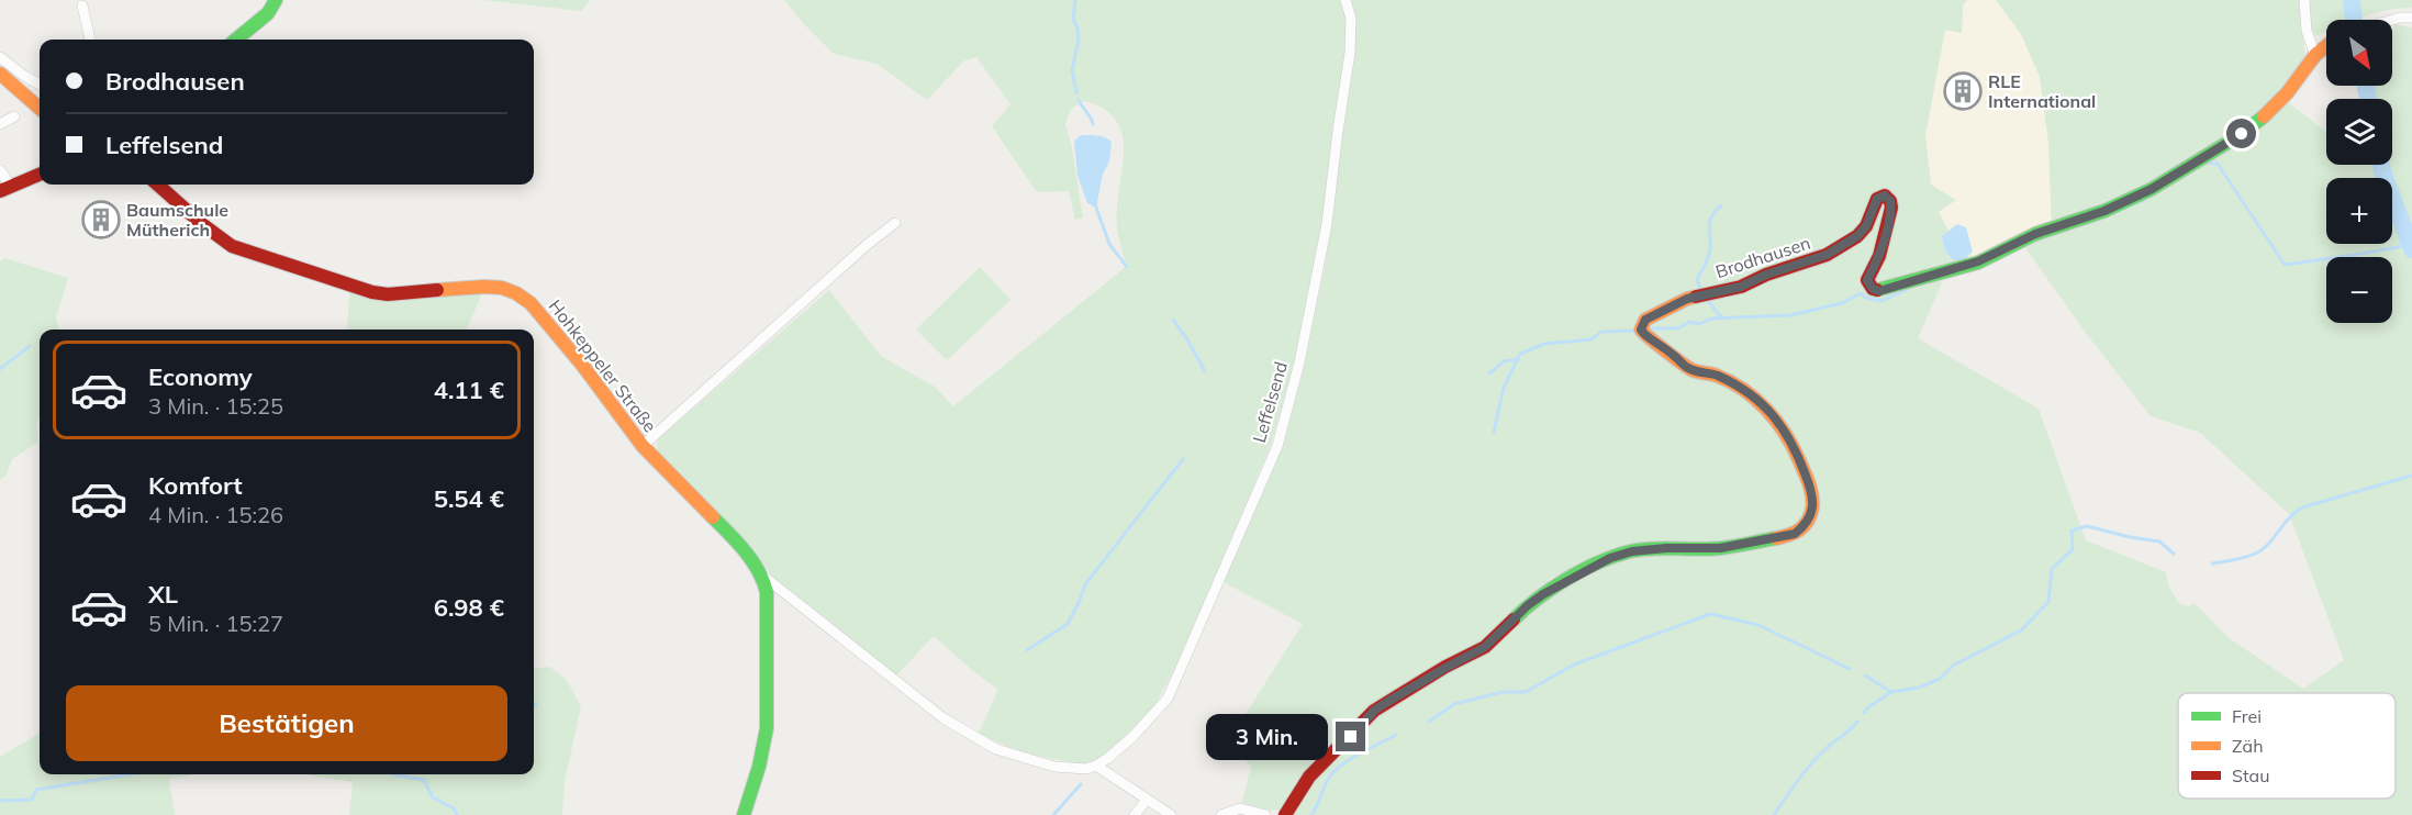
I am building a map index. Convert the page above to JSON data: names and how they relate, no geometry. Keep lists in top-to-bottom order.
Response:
{
  "streets": {
    "street": ["Brodhausen", "Hohkeppeler Straße", "Leffelsend"]
  },
  "places": {
    "building": ["RLE International", "Baumschule Mütherich"]
  },
  "legend": ["Frei", "Zäh", "Stau"],
  "north": "bottom right",
  "page": {
    "map_buttons": ["+", "−"],
    "banner": ["Brodhausen", "Leffelsend"],
    "list": [
      {
        "name": "Economy",
        "note": "3 Min. · 15:25",
        "value": "4.11 €"
      },
      {
        "name": "Komfort",
        "note": "4 Min. · 15:26",
        "value": "5.54 €"
      },
      {
        "name": "XL",
        "note": "5 Min. · 15:27",
        "value": "6.98 €"
      }
    ],
    "buttons": "Bestätigen",
    "bubble": "3 Min."
  }
}
